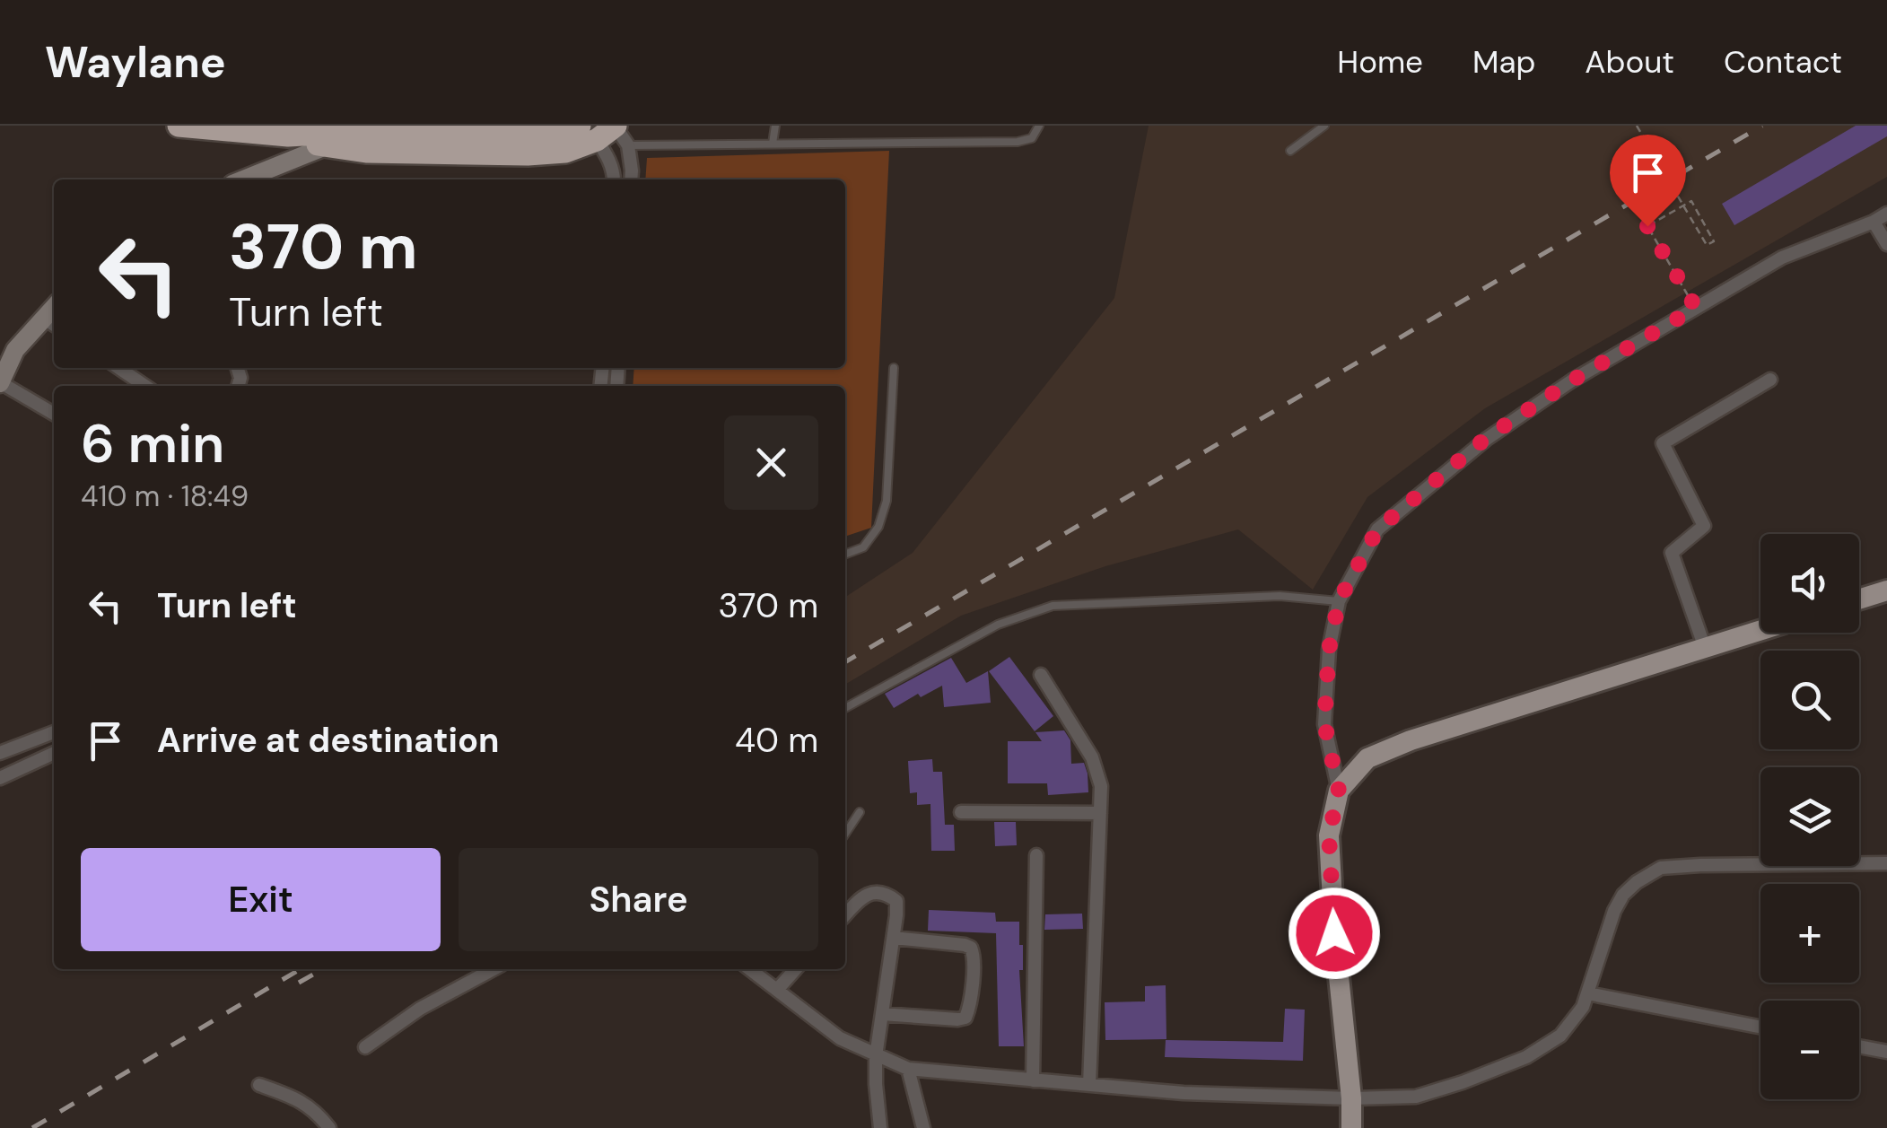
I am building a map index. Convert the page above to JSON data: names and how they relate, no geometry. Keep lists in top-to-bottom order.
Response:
{
  "page": {
    "header": "Waylane",
    "nav": [
      "Home",
      "Map",
      "About",
      "Contact"
    ],
    "turn": ["370 m", "Turn left"],
    "heading": ["6 min", "410 m · 18:49"],
    "map_buttons": ["+", "−"],
    "list": [
      {
        "name": "Turn left",
        "value": "370 m"
      },
      {
        "name": "Arrive at destination",
        "value": "40 m"
      }
    ],
    "buttons": ["Exit", "Share"]
  }
}
